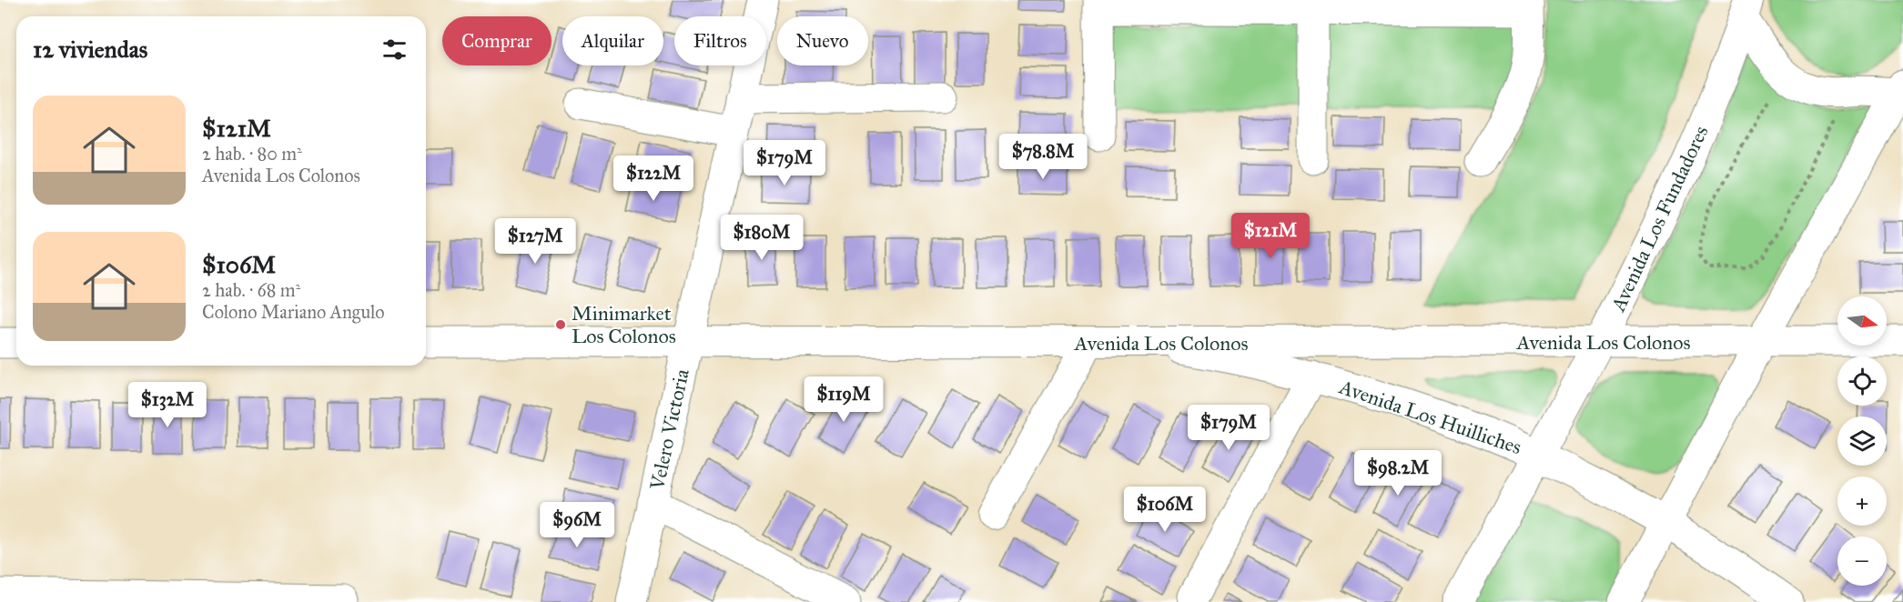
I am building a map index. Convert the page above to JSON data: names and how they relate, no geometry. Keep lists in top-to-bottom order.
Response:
{
  "streets": {
    "street": [
      "Avenida Los Fundadores",
      "Avenida Los Colonos",
      "Avenida Los Huilliches",
      "Velero Victoria"
    ]
  },
  "crossings": [
    ["Avenida Los Fundadores", "Avenida Los Colonos"],
    ["Avenida Los Fundadores", "Avenida Los Huilliches"],
    ["Avenida Los Colonos", "Avenida Los Huilliches"],
    ["Avenida Los Colonos", "Velero Victoria"]
  ],
  "places": ["Minimarket Los Colonos"],
  "north": "right",
  "page": {
    "chip": [
      "Comprar",
      "Alquilar",
      "Filtros",
      "Nuevo"
    ],
    "heading": "12 viviendas",
    "list": [
      {
        "name": "$121M",
        "note": "2 hab. · 80 m² · Avenida Los Colonos"
      },
      {
        "name": "$106M",
        "note": "2 hab. · 68 m² · Colono Mariano Angulo"
      }
    ],
    "price": [
      "$78.8M",
      "$179M",
      "$122M",
      "$121M",
      "$180M",
      "$127M",
      "$119M",
      "$132M",
      "$179M",
      "$98.2M",
      "$106M",
      "$96M"
    ],
    "map_buttons": ["+", "−"]
  }
}
